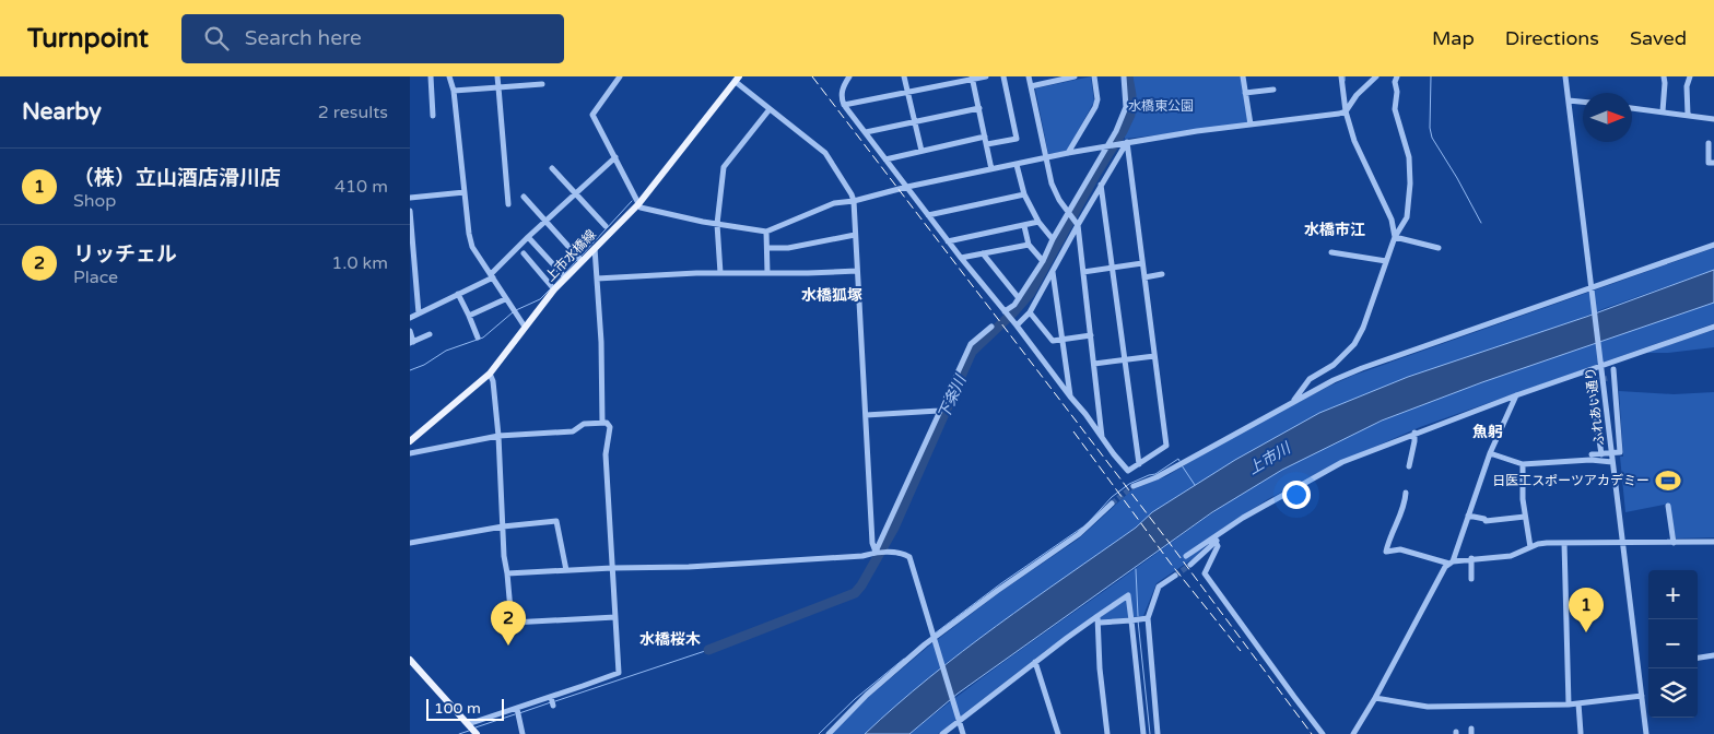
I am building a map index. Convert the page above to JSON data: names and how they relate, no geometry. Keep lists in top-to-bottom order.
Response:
{
  "streets": {
    "main road": ["上市水橋線"],
    "street": ["ふれあい通り"]
  },
  "districts": [
    "水橋市江",
    "水橋狐塚",
    "魚躬",
    "水橋桜木"
  ],
  "water": ["下条川", "上市川"],
  "parks": ["水橋東公園"],
  "places": {
    "sports": ["日医工スポーツアカデミー"]
  },
  "scale_bar": "100 m",
  "north": "right",
  "page": {
    "header": "Turnpoint",
    "search": "Search here",
    "nav": ["Map", "Directions", "Saved"],
    "heading": ["Nearby", "2 results"],
    "list": [
      {
        "mark": "1",
        "name": "（株）立山酒店滑川店",
        "note": "Shop",
        "value": "410 m"
      },
      {
        "mark": "2",
        "name": "リッチェル",
        "note": "Place",
        "value": "1.0 km"
      }
    ],
    "map_buttons": ["+", "−"],
    "pins": ["1", "2"],
    "scale": "100 m"
  }
}
